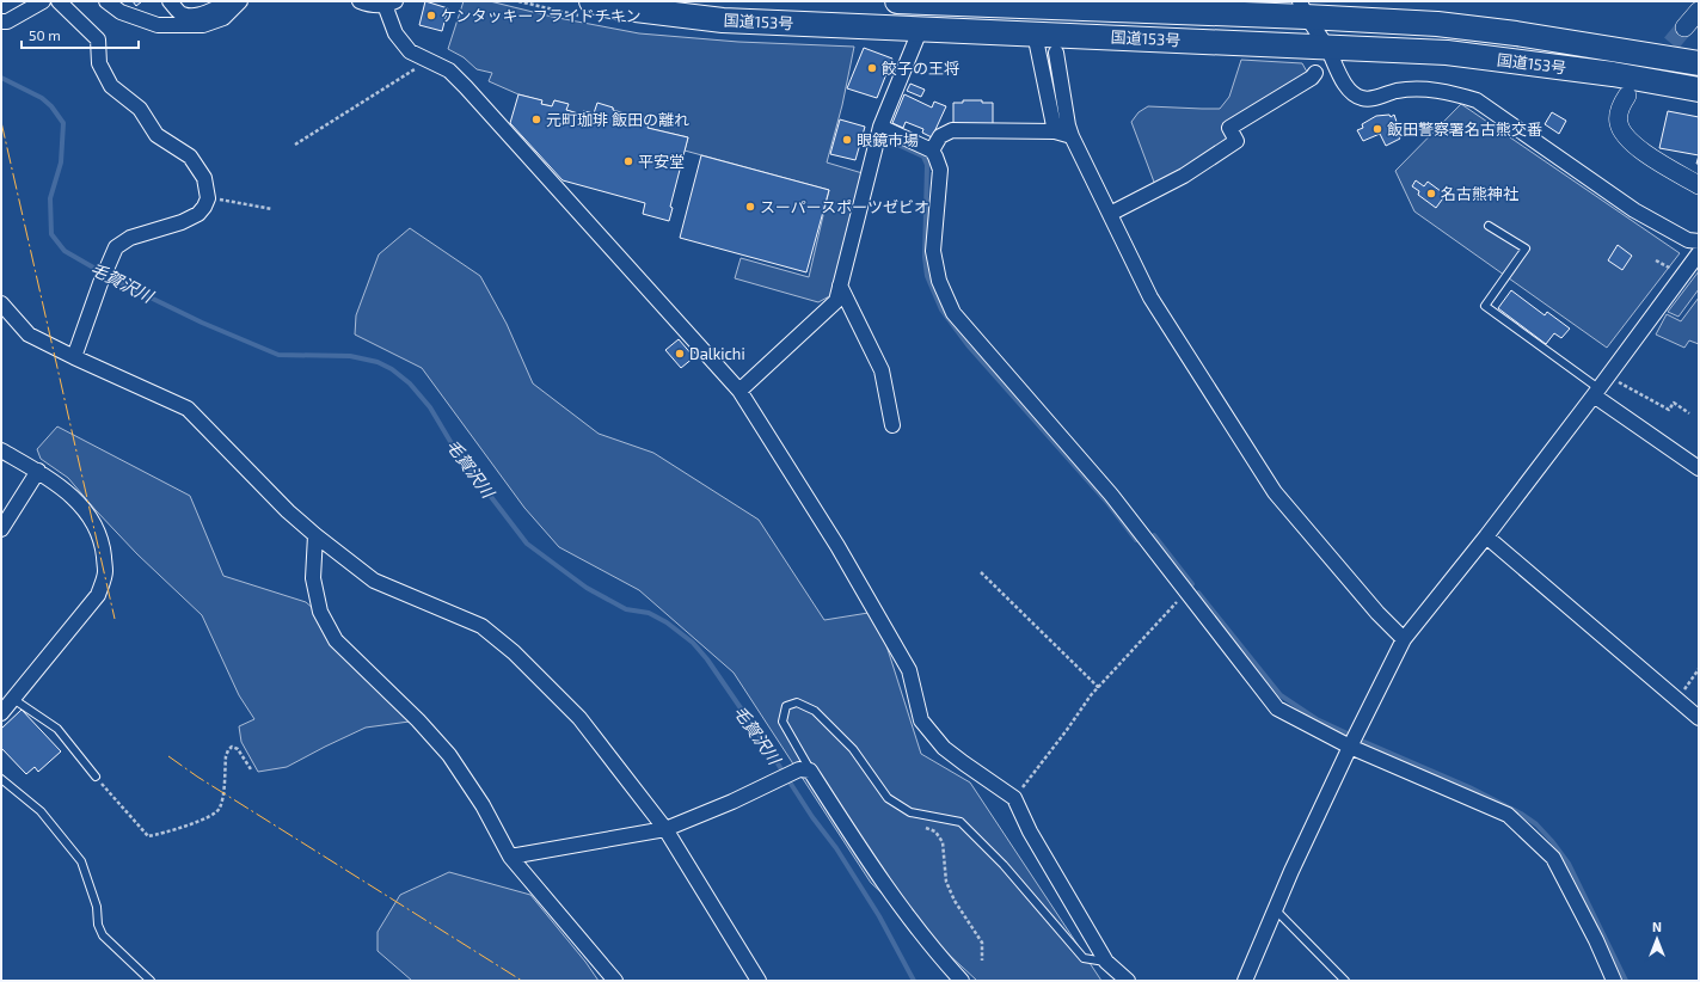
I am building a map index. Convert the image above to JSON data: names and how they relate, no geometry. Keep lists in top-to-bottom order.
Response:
{
  "streets": {
    "highway": ["国道153号"]
  },
  "water": ["毛賀沢川"],
  "places": [
    "ケンタッキーフライドチキン",
    "餃子の王将",
    "元町珈琲 飯田の離れ",
    "飯田警察署名古熊交番",
    "眼鏡市場",
    "平安堂",
    "名古熊神社",
    "スーパースポーツゼビオ",
    "Dalkichi"
  ],
  "scale_bar": "50 m",
  "north": "top"
}
